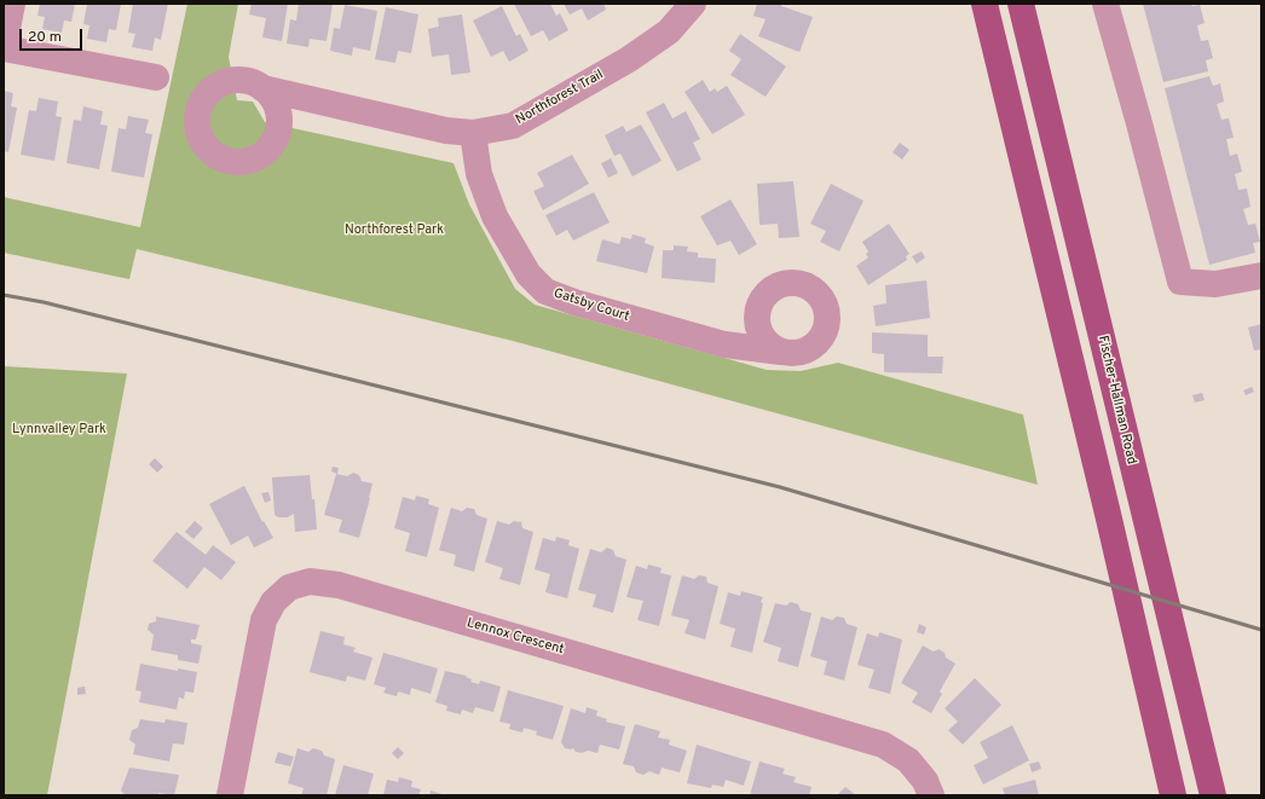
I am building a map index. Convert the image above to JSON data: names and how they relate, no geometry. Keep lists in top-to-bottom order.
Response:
{
  "streets": {
    "main road": ["Fischer-Hallman Road"],
    "street": ["Northforest Trail", "Gatsby Court", "Lennox Crescent"]
  },
  "crossings": [
    ["Northforest Trail", "Gatsby Court"]
  ],
  "parks": ["Northforest Park", "Lynnvalley Park"],
  "scale_bar": "20 m"
}
